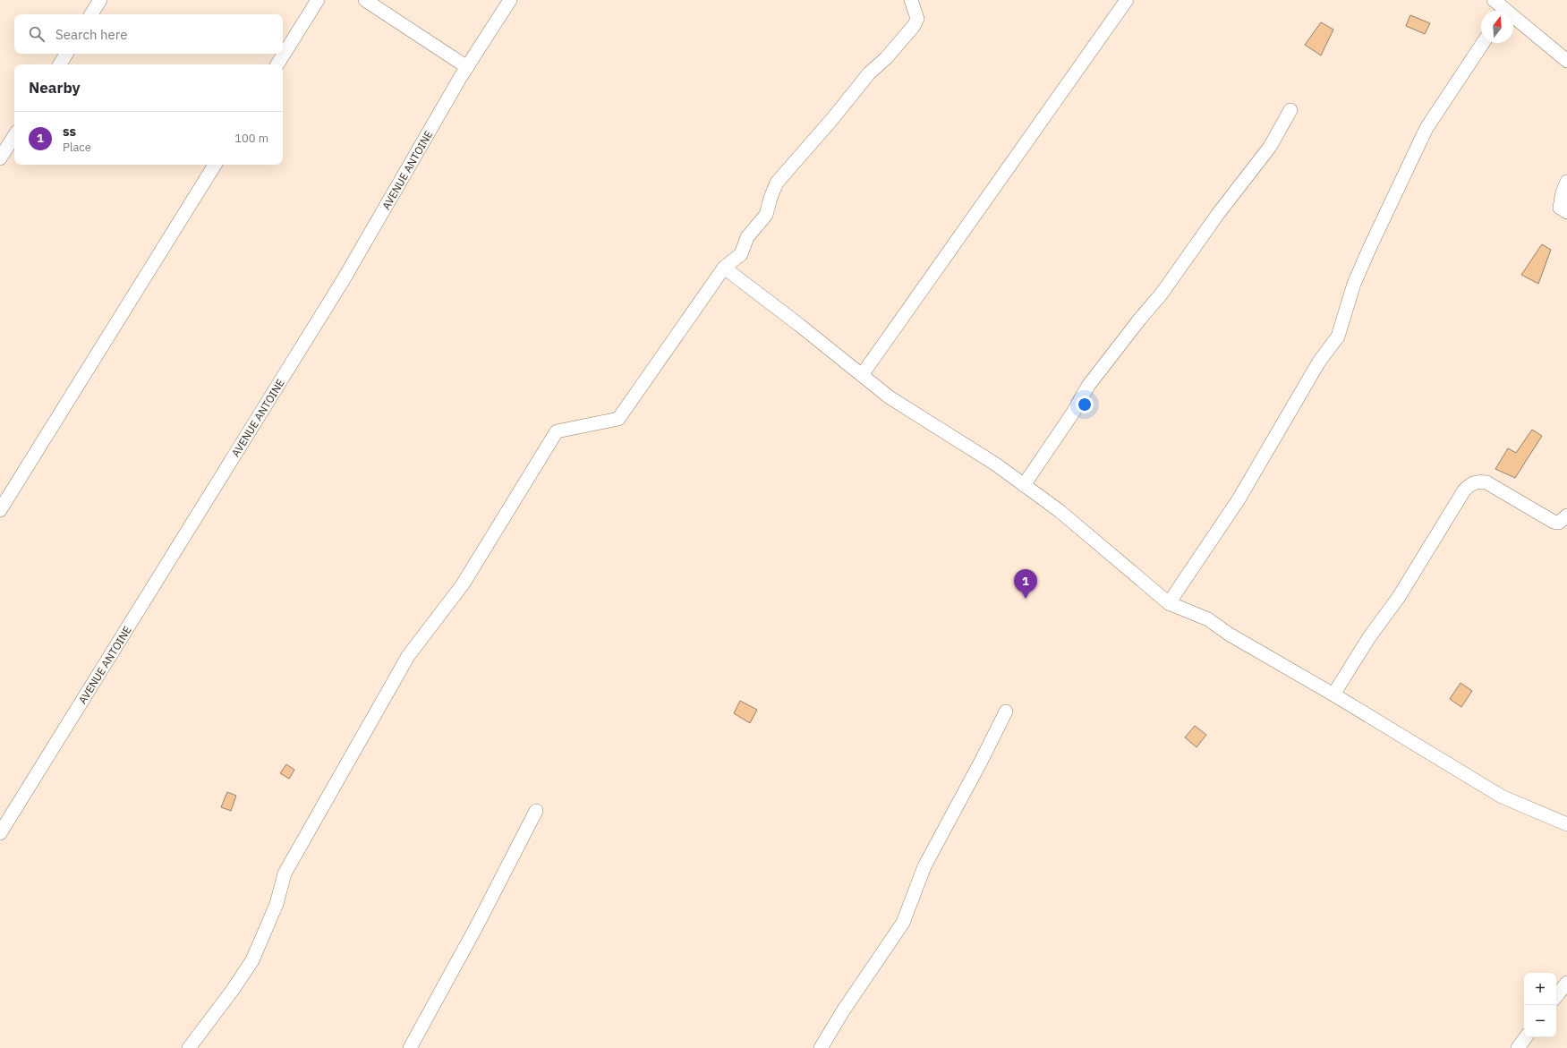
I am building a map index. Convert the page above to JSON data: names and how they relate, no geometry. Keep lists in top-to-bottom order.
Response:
{
  "streets": {
    "street": ["AVENUE ANTOINE"]
  },
  "north": "top",
  "page": {
    "search": "Search here",
    "heading": "Nearby",
    "list": [
      {
        "mark": "1",
        "name": "ss",
        "note": "Place",
        "value": "100 m"
      }
    ],
    "pins": "1",
    "map_buttons": ["+", "−"]
  }
}
